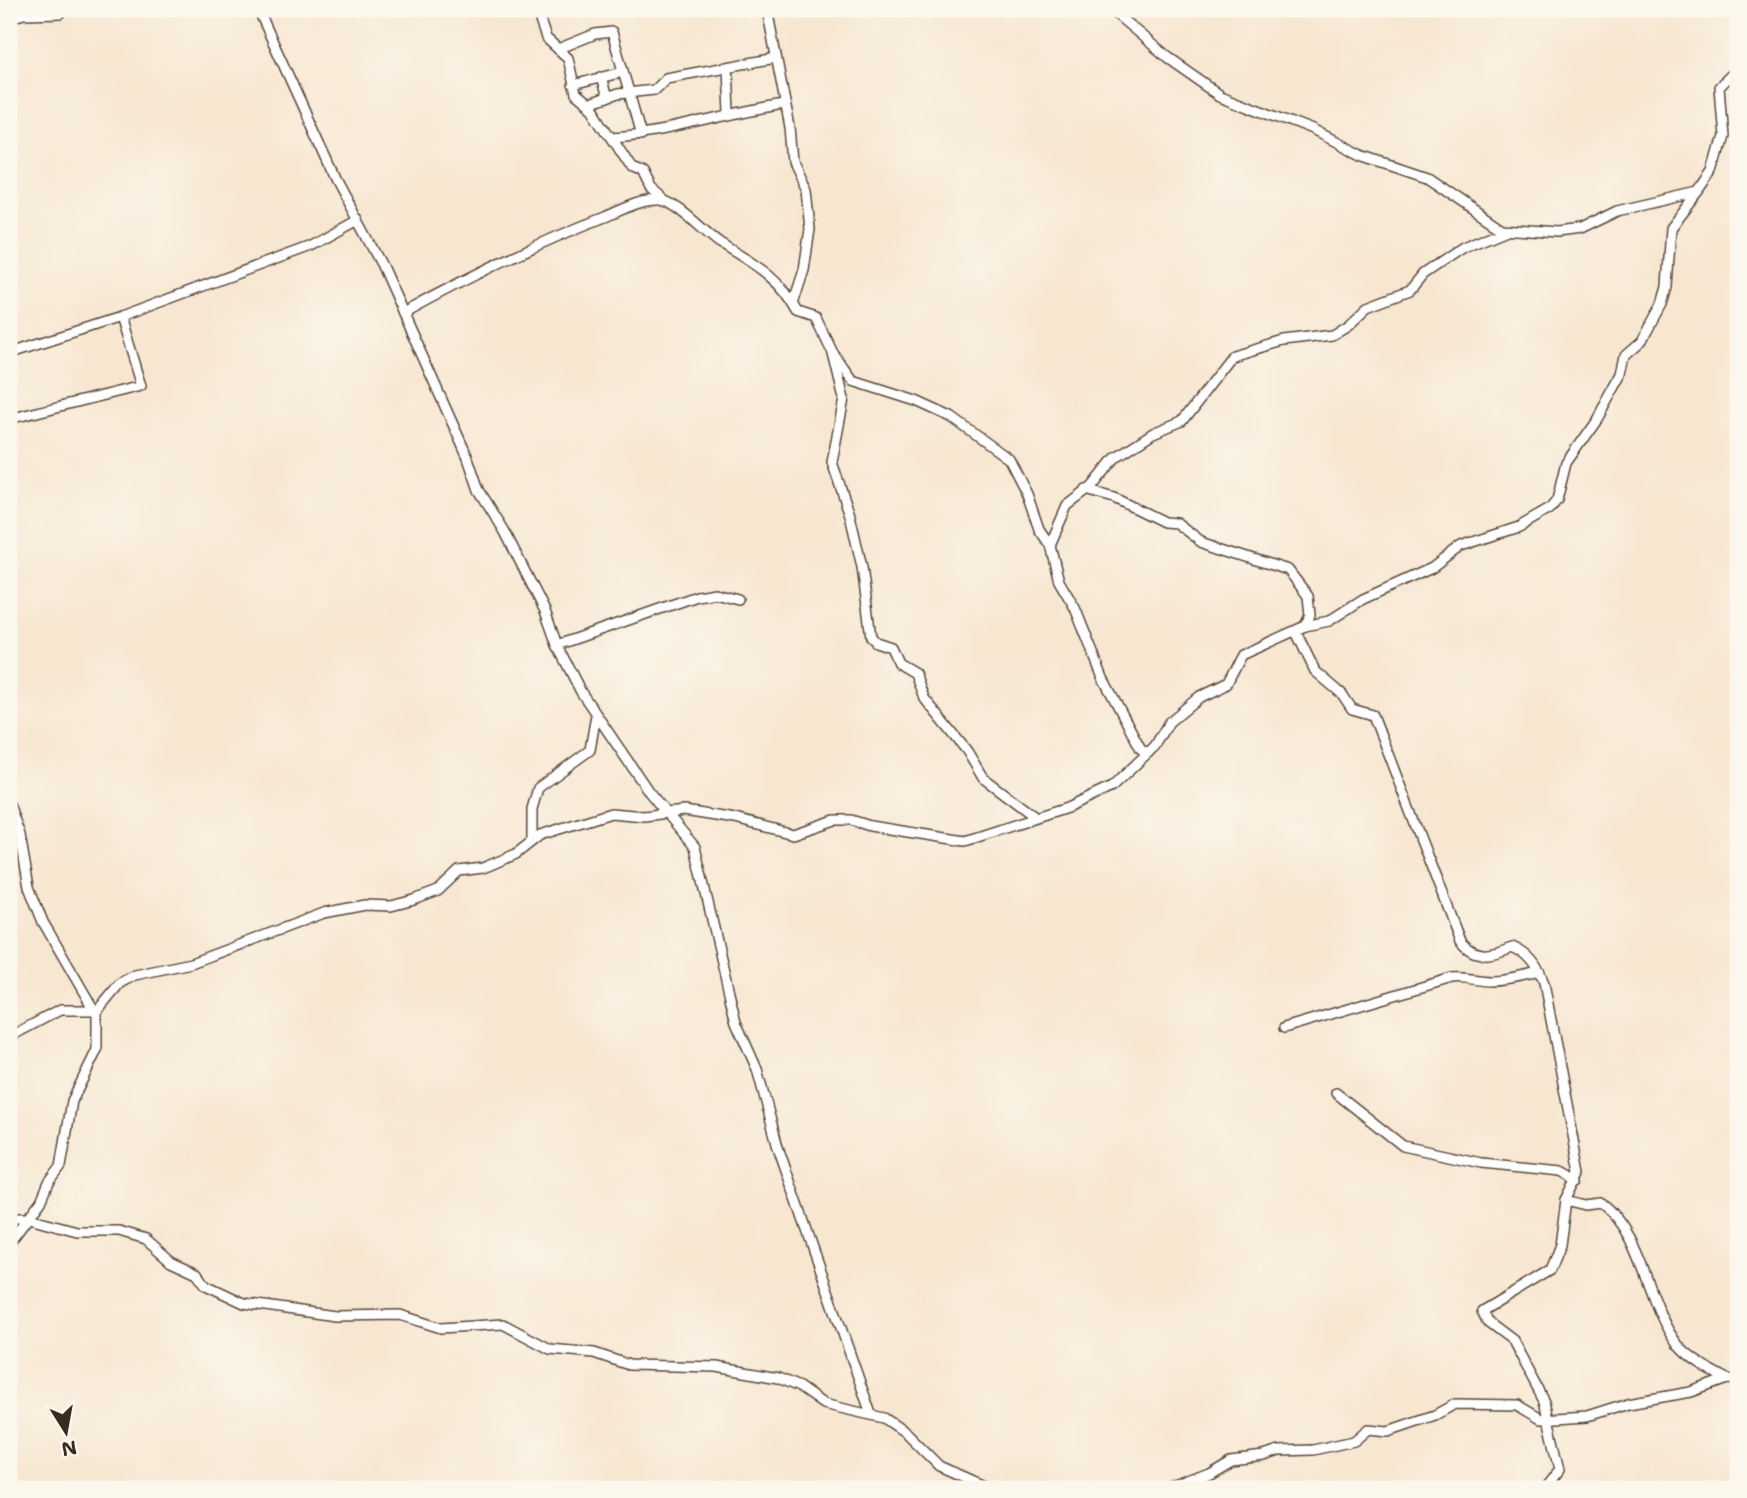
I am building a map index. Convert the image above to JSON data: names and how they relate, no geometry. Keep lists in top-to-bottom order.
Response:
{
  "north": "bottom"
}
